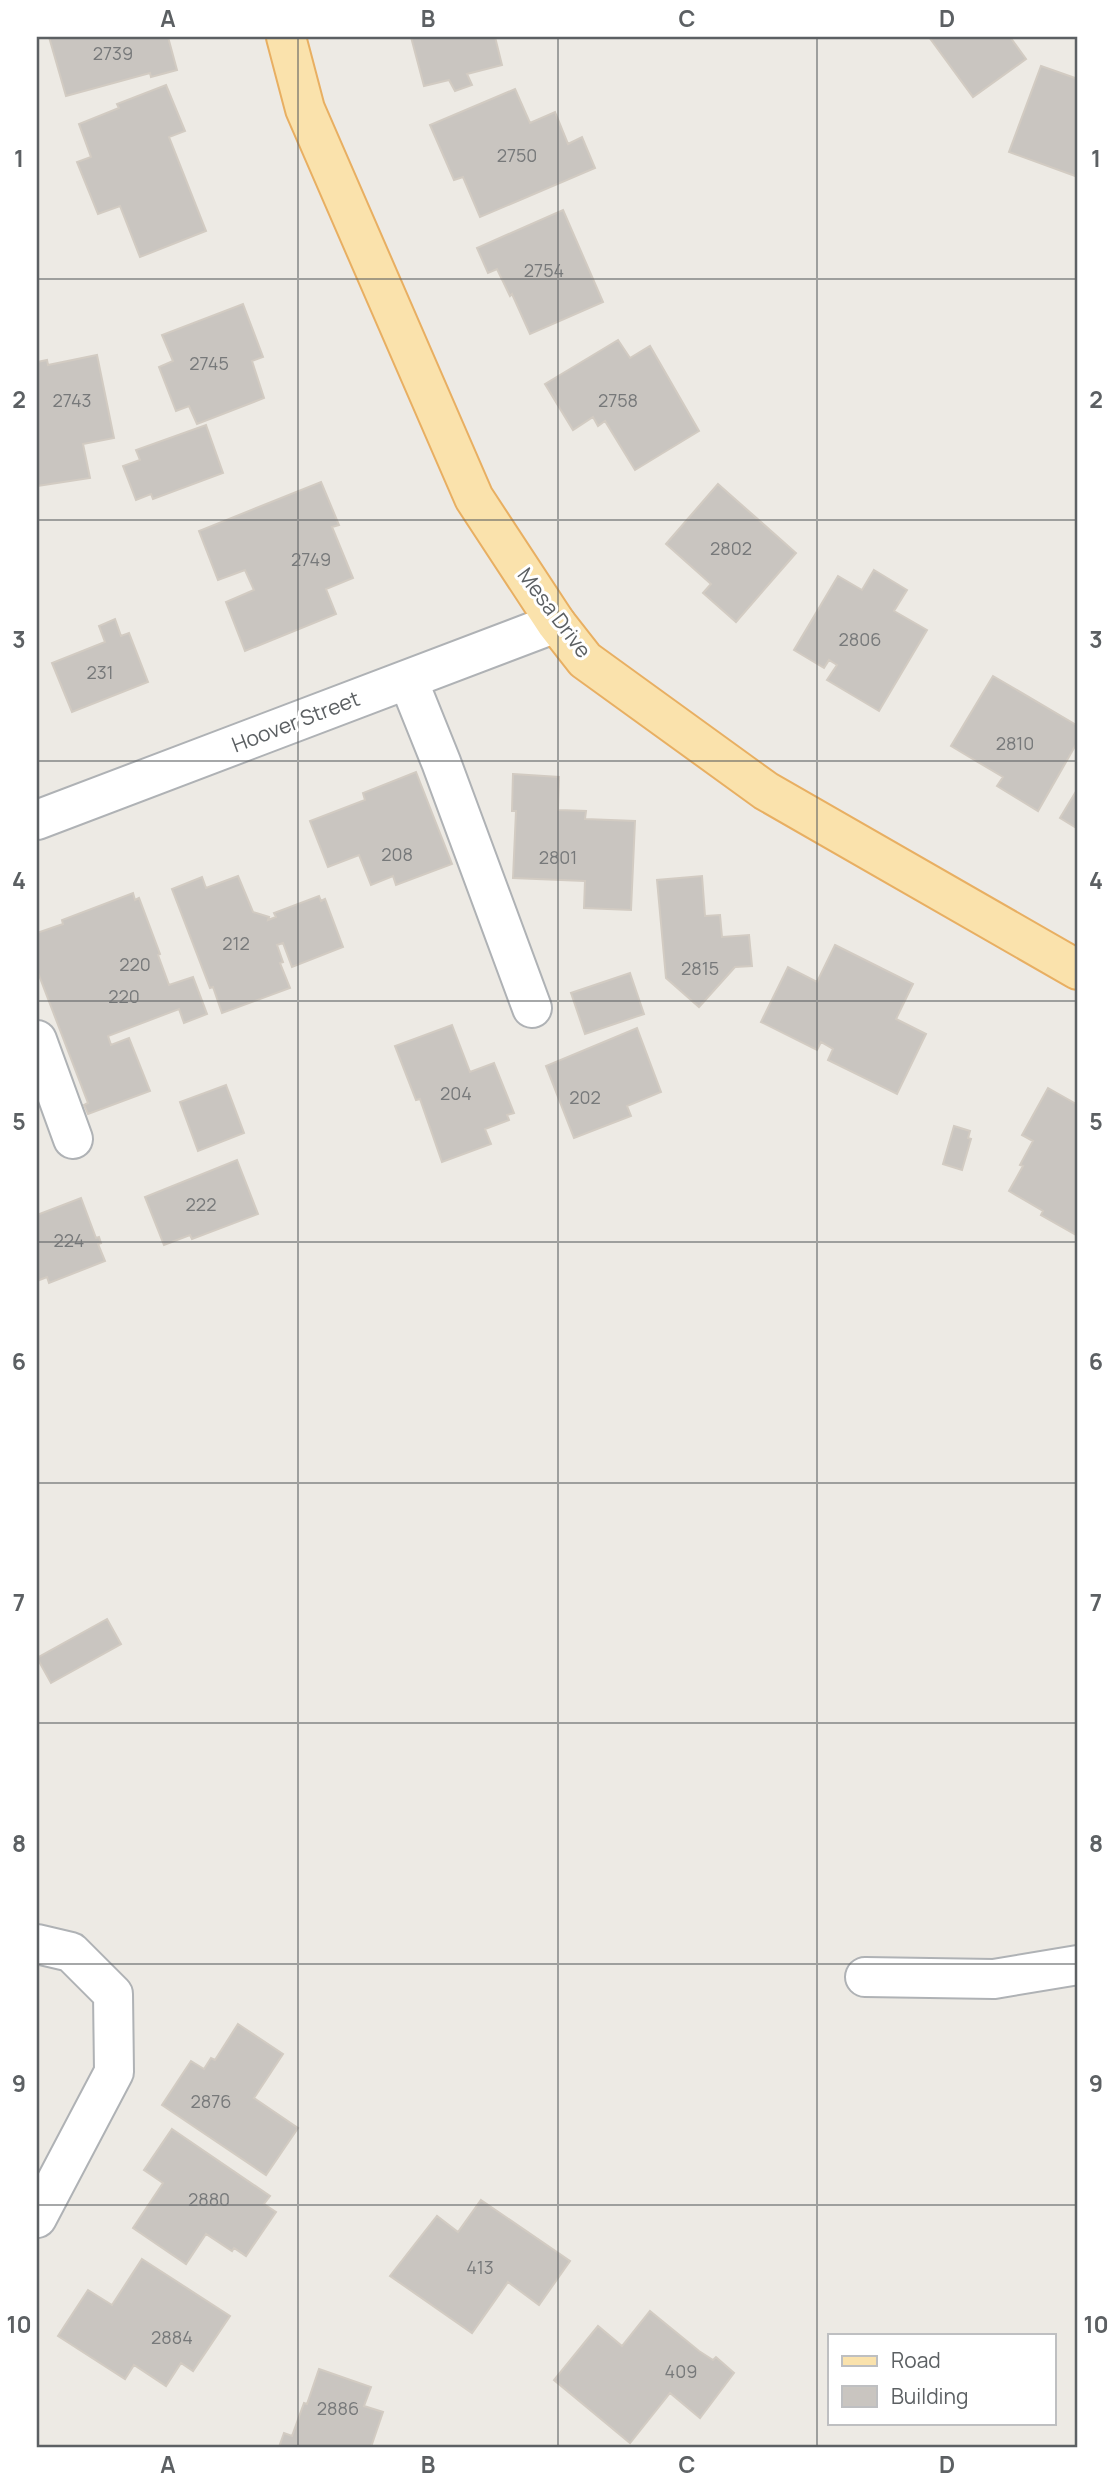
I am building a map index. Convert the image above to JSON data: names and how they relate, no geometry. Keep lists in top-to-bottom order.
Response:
{
  "streets": {
    "main road": ["Mesa Drive"],
    "street": ["Hoover Street"]
  },
  "crossings": [
    ["Mesa Drive", "Hoover Street"]
  ],
  "house_numbers": [
    "2739",
    "2750",
    "2754",
    "2745",
    "2743",
    "2758",
    "2802",
    "2749",
    "2806",
    "231",
    "2810",
    "208",
    "2801",
    "212",
    "220",
    "2815",
    "220",
    "204",
    "202",
    "222",
    "224",
    "2876",
    "2880",
    "413",
    "2884",
    "409",
    "2886"
  ],
  "legend": ["Road", "Building"],
  "grid": {
    "columns": [
      "A",
      "B",
      "C",
      "D"
    ],
    "rows": [
      "1",
      "2",
      "3",
      "4",
      "5",
      "6",
      "7",
      "8",
      "9",
      "10"
    ]
  }
}
